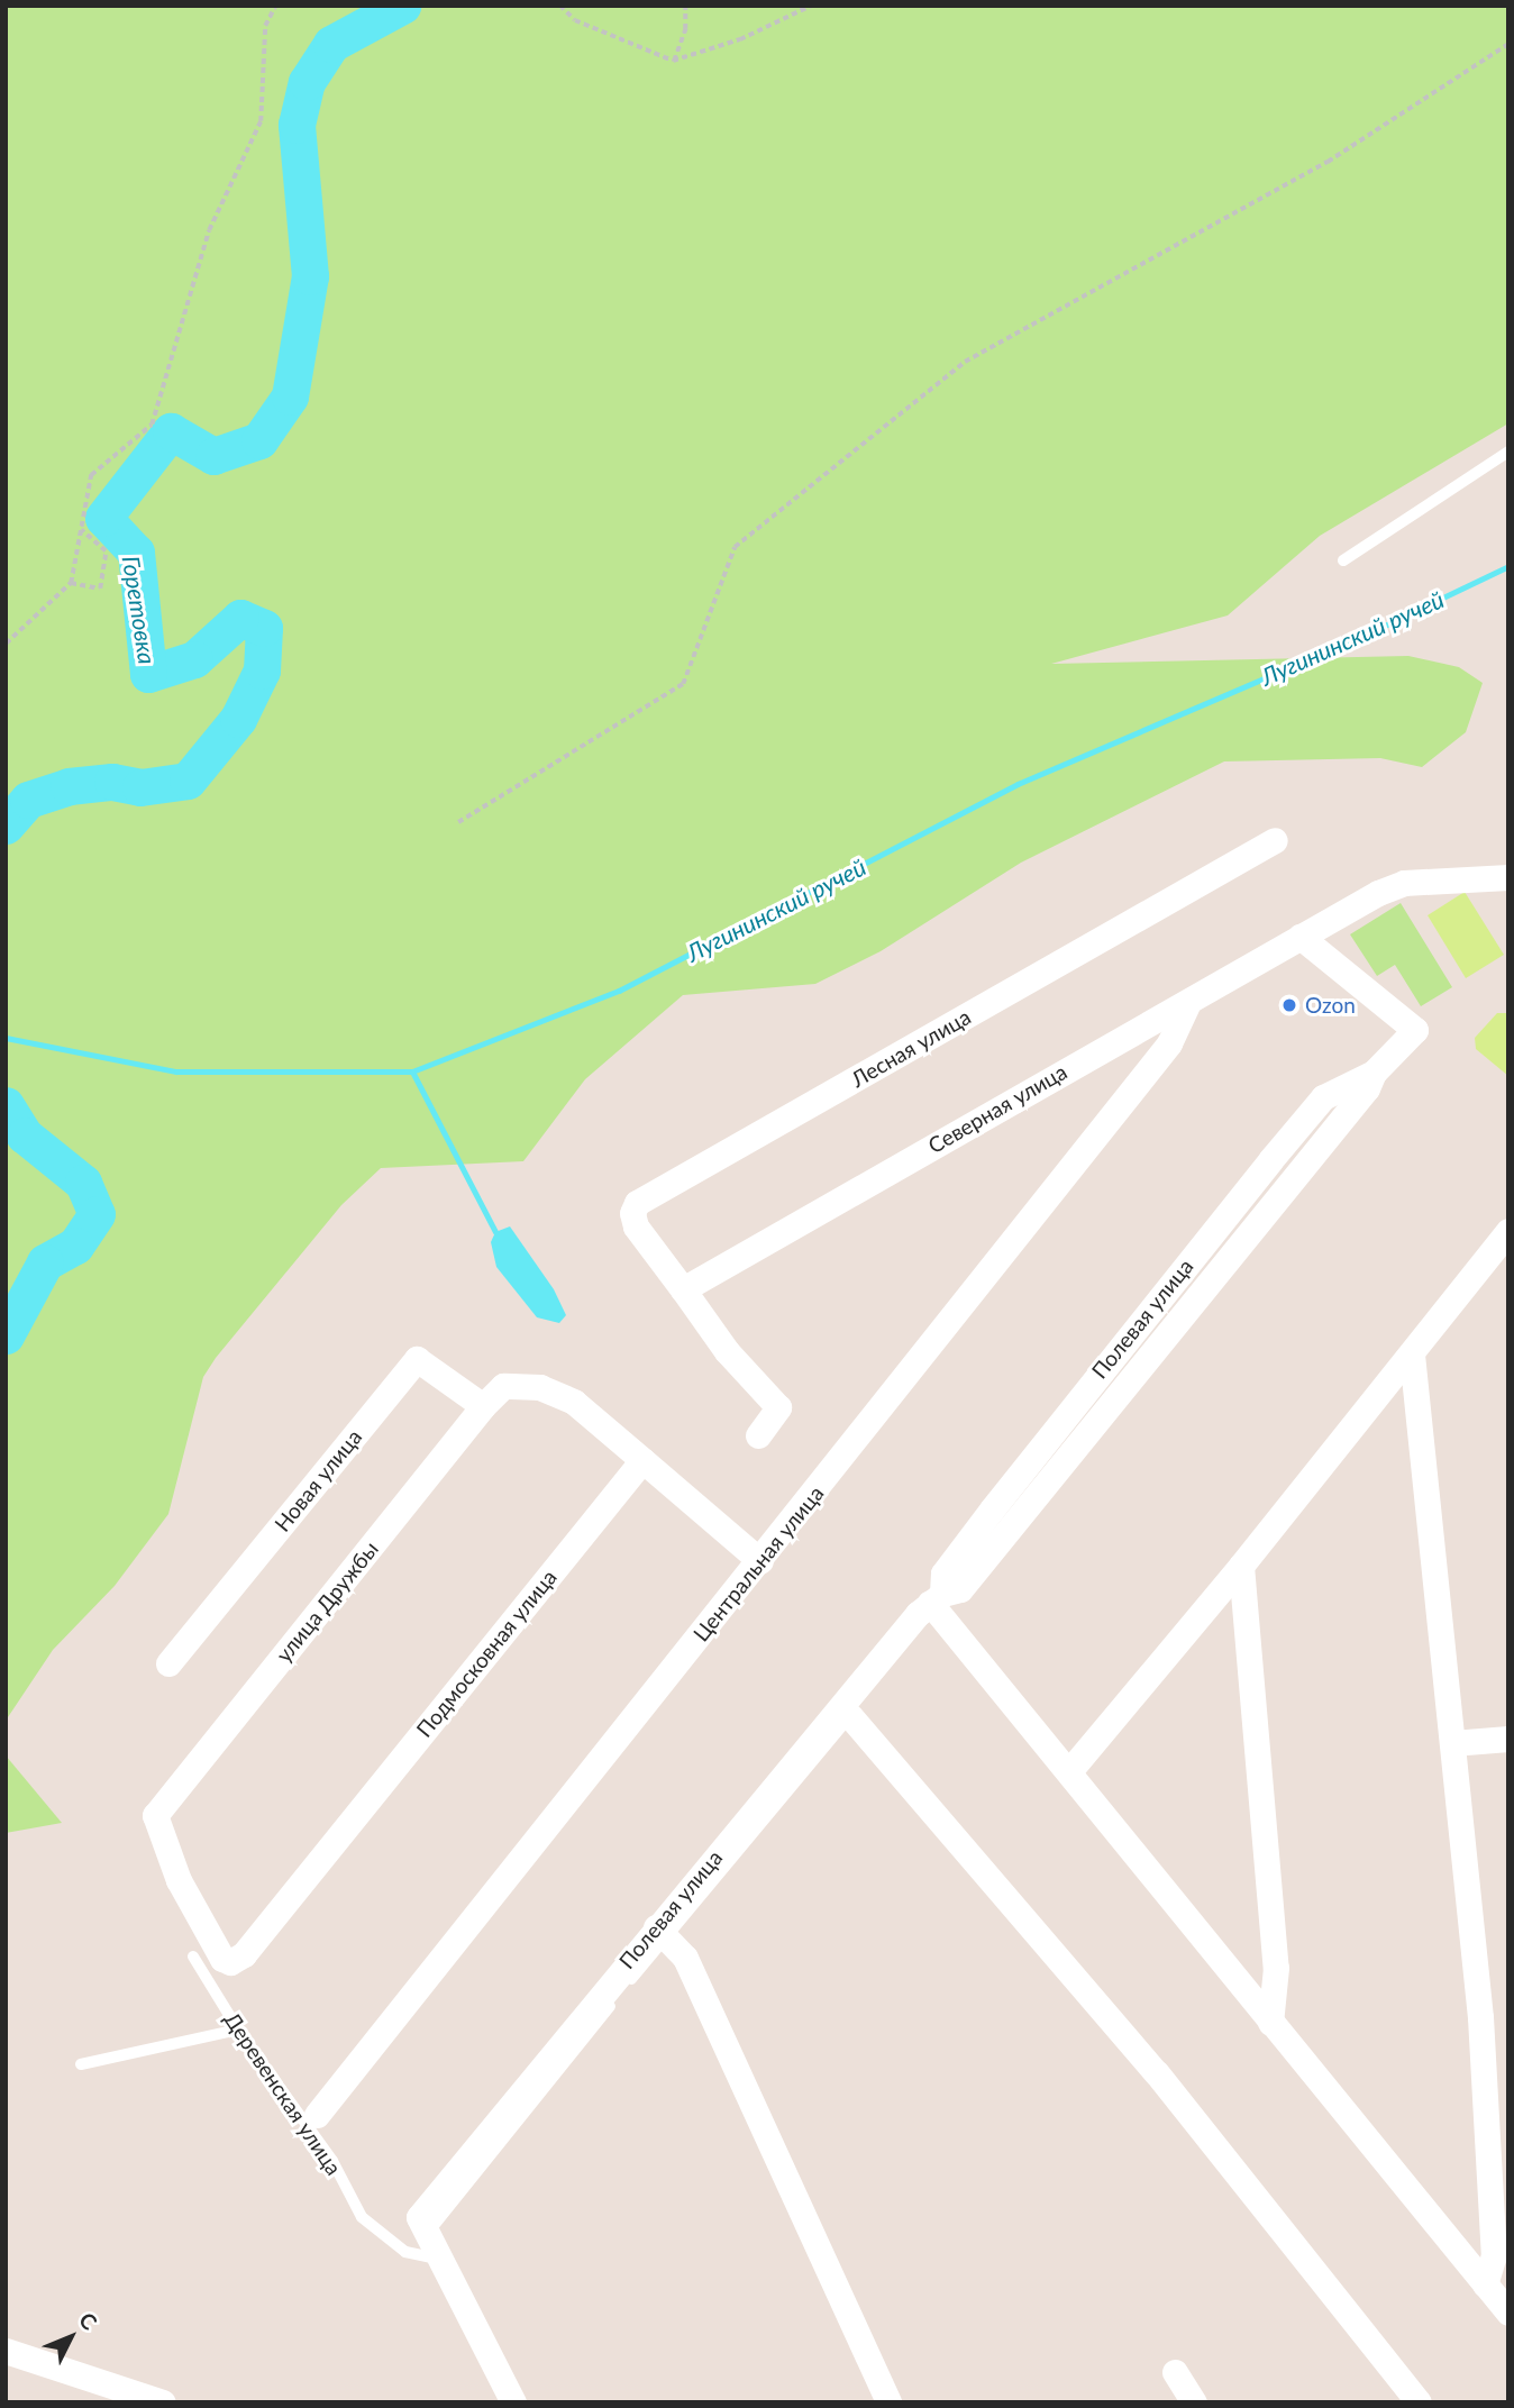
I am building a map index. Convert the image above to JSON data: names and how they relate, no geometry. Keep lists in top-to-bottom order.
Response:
{
  "streets": {
    "street": [
      "Лесная улица",
      "Северная улица",
      "Полевая улица",
      "Новая улица",
      "Центральная улица",
      "улица Дружбы",
      "Подмосковная улица"
    ],
    "lane": ["Деревенская улица"]
  },
  "crossings": [
    ["Лесная улица", "Северная улица"],
    ["Северная улица", "Полевая улица"],
    ["Северная улица", "Центральная улица"],
    ["Полевая улица", "Деревенская улица"],
    ["Новая улица", "улица Дружбы"],
    ["улица Дружбы", "Подмосковная улица"]
  ],
  "water": ["Горетовка", "Лугининский ручей"],
  "places": ["Ozon"],
  "north": "top right"
}
